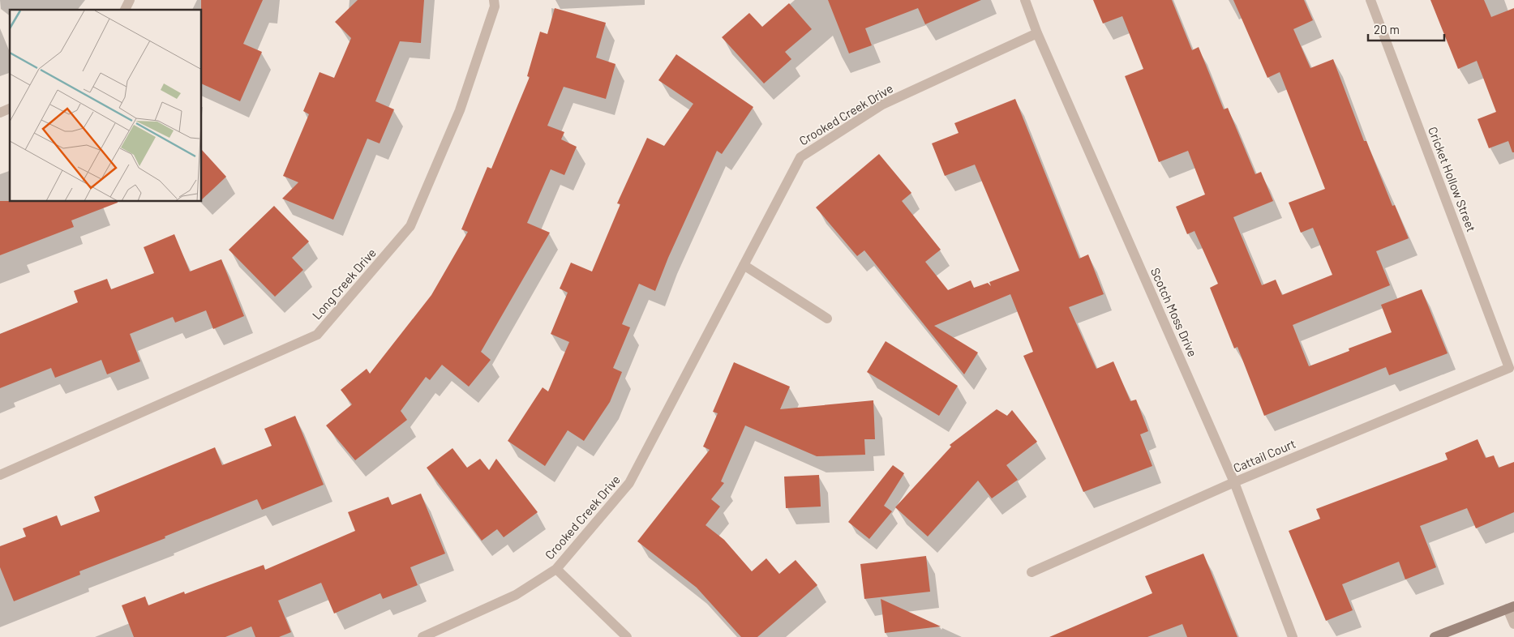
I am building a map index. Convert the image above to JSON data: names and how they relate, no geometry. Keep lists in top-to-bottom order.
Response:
{
  "streets": {
    "street": [
      "Crooked Creek Drive",
      "Cricket Hollow Street",
      "Long Creek Drive",
      "Scotch Moss Drive",
      "Cattail Court"
    ]
  },
  "crossings": [
    ["Crooked Creek Drive", "Scotch Moss Drive"],
    ["Cricket Hollow Street", "Cattail Court"],
    ["Scotch Moss Drive", "Cattail Court"]
  ],
  "scale_bar": "20 m"
}
